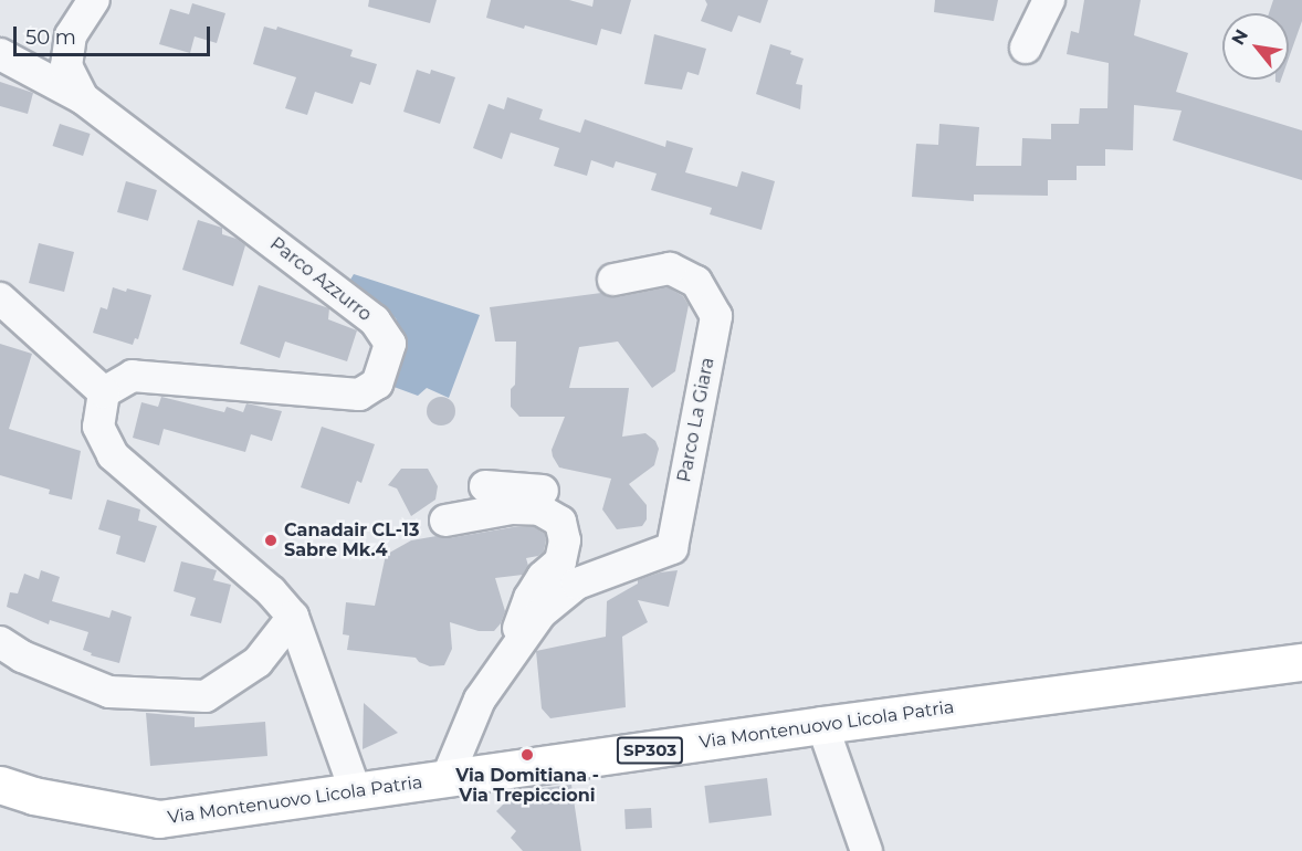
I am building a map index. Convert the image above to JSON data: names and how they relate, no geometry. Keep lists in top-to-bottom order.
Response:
{
  "streets": {
    "main road": ["Via Montenuovo Licola Patria", "SP303"],
    "street": ["Parco Azzurro", "Parco La Giara"]
  },
  "crossings": [
    ["Parco La Giara", "Via Montenuovo Licola Patria"]
  ],
  "places": ["Canadair CL-13 Sabre Mk.4", "Via Domitiana - Via Trepiccioni"],
  "scale_bar": "50 m",
  "north": "top left"
}
